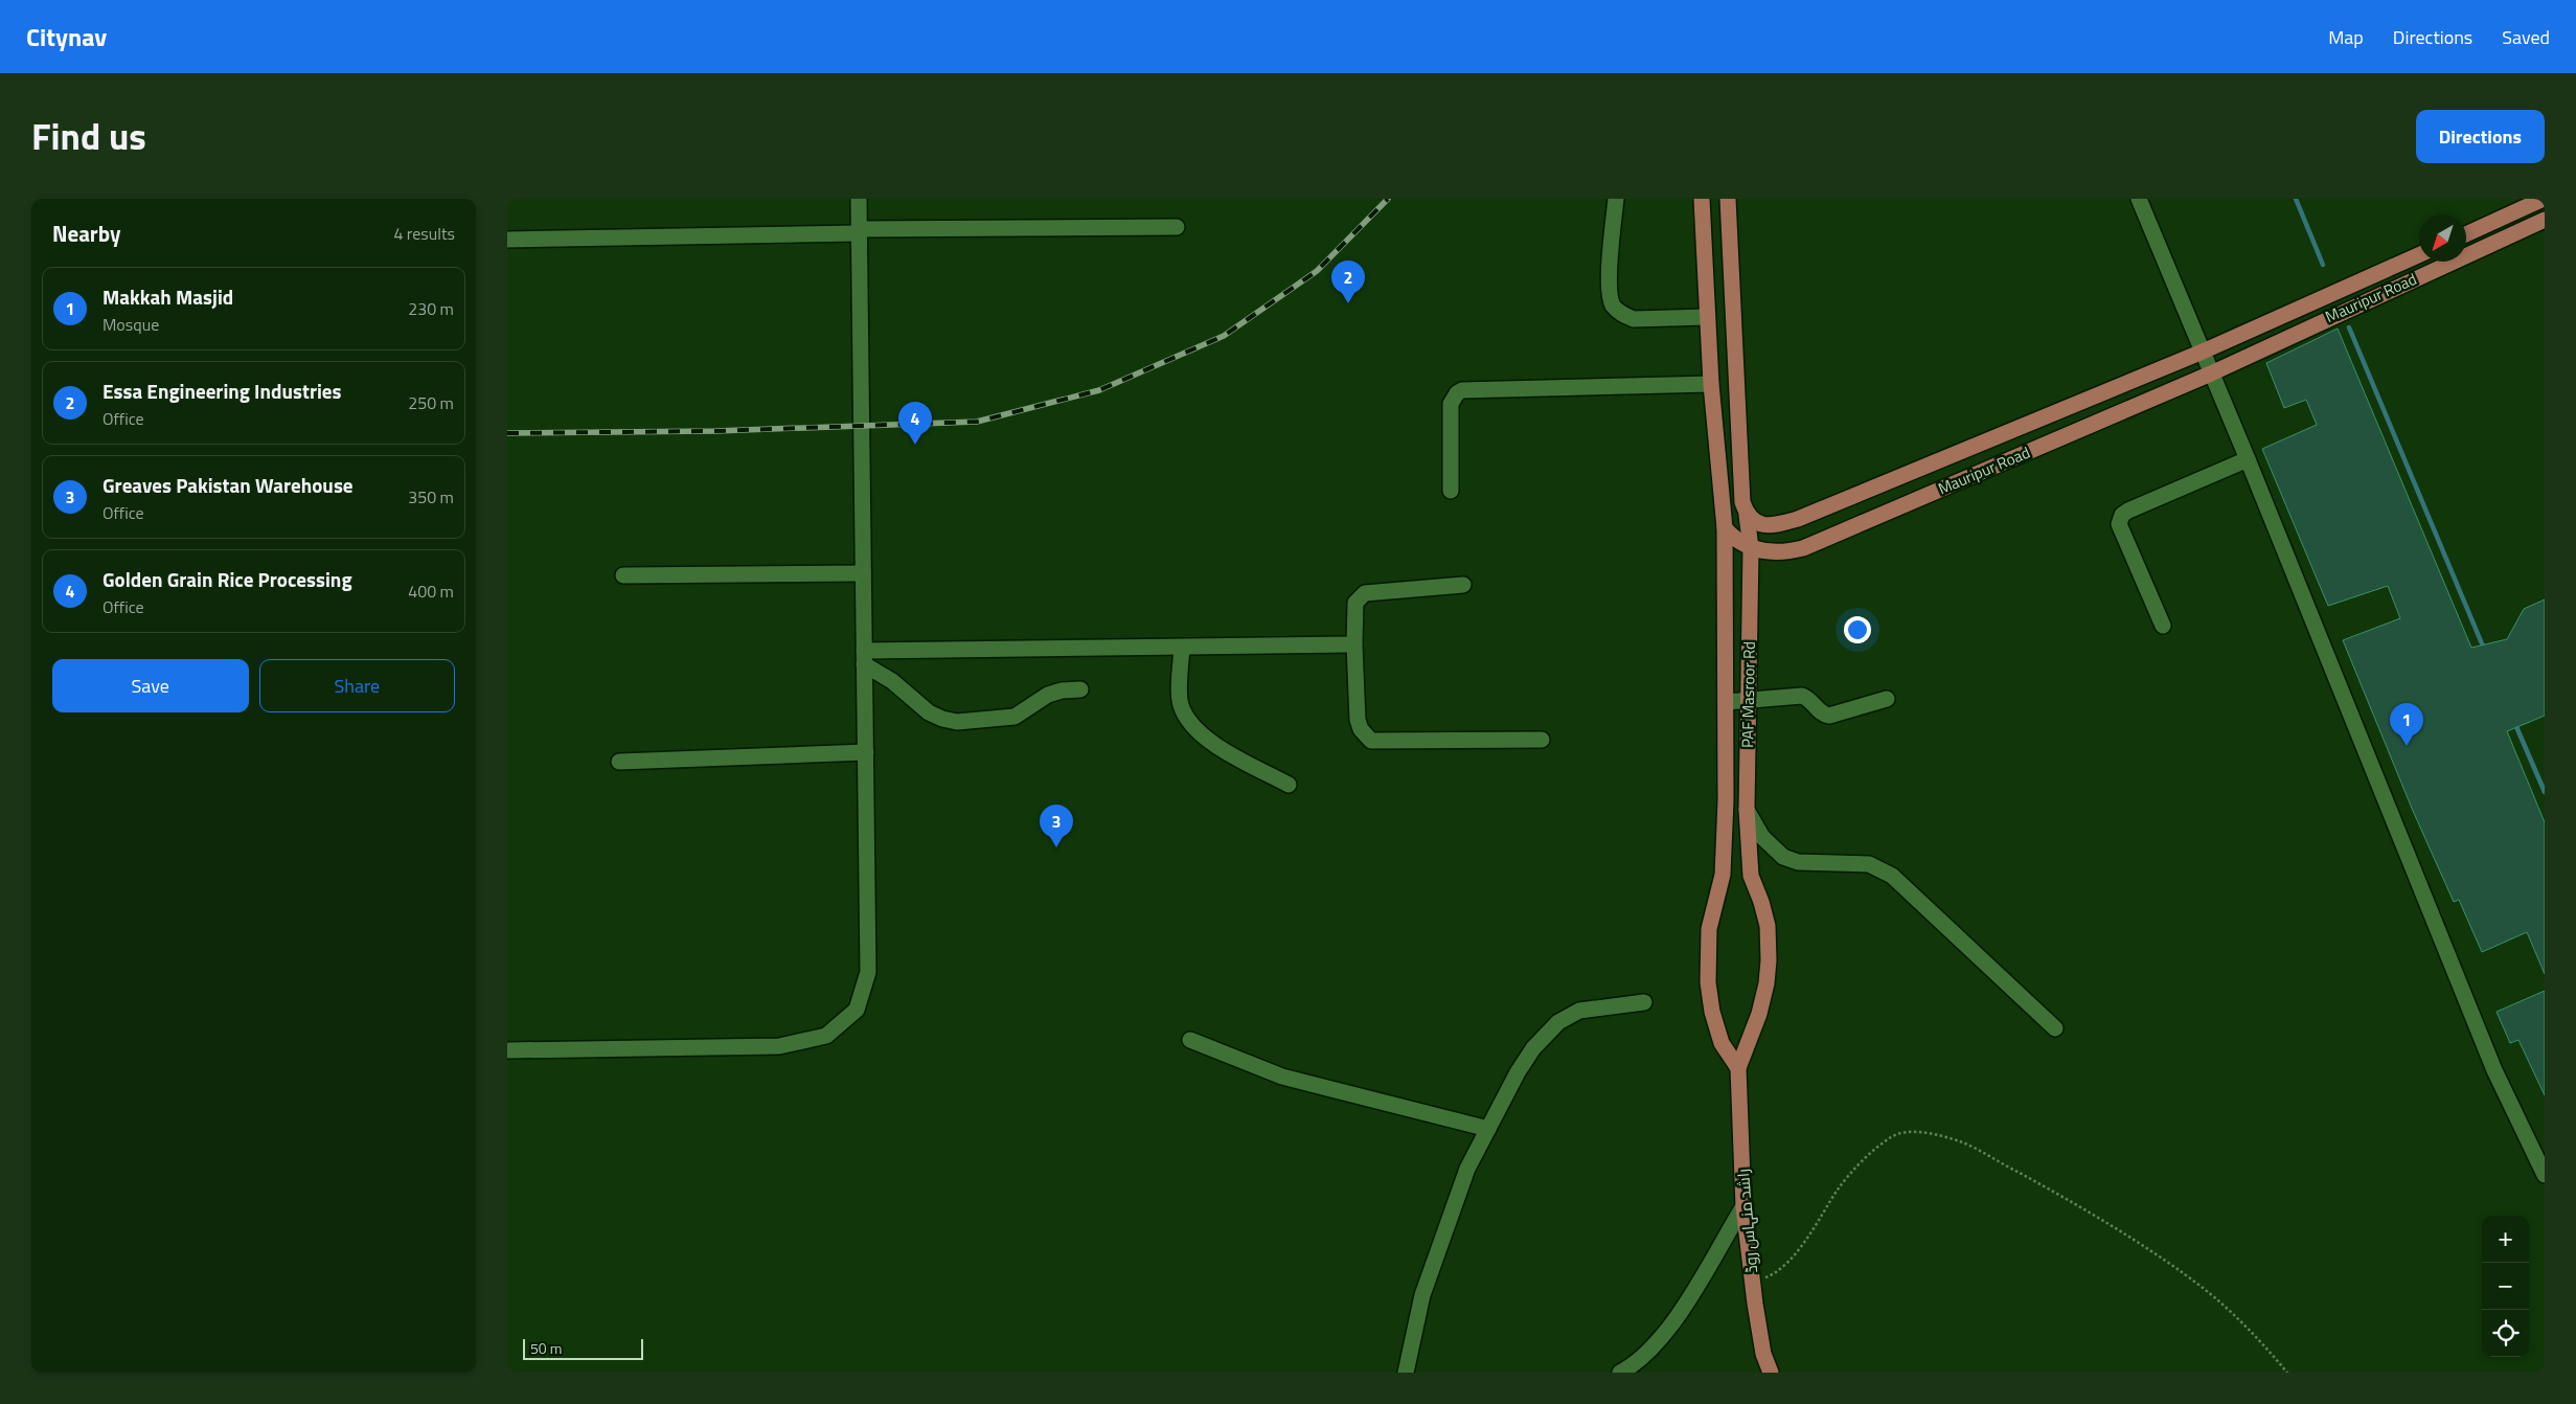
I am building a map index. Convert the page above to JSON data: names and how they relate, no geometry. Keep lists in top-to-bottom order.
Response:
{
  "streets": {
    "main road": ["Mauripur Road", "PAF Masroor Rd", "راشد منہاس روڈ"]
  },
  "crossings": [
    ["Mauripur Road", "PAF Masroor Rd"],
    ["PAF Masroor Rd", "راشد منہاس روڈ"]
  ],
  "scale_bar": "50 m",
  "north": "bottom left",
  "page": {
    "header": "Citynav",
    "nav": ["Map", "Directions", "Saved"],
    "title": "Find us",
    "buttons": [
      "Directions",
      ["Save", "Share"]
    ],
    "heading": ["Nearby", "4 results"],
    "pins": [
      "2",
      "4",
      "1",
      "3"
    ],
    "list": [
      {
        "mark": "1",
        "name": "Makkah Masjid",
        "note": "Mosque",
        "value": "230 m"
      },
      {
        "mark": "2",
        "name": "Essa Engineering Industries",
        "note": "Office",
        "value": "250 m"
      },
      {
        "mark": "3",
        "name": "Greaves Pakistan Warehouse",
        "note": "Office",
        "value": "350 m"
      },
      {
        "mark": "4",
        "name": "Golden Grain Rice Processing",
        "note": "Office",
        "value": "400 m"
      }
    ],
    "map_buttons": ["+", "−"],
    "scale": "50 m"
  }
}
